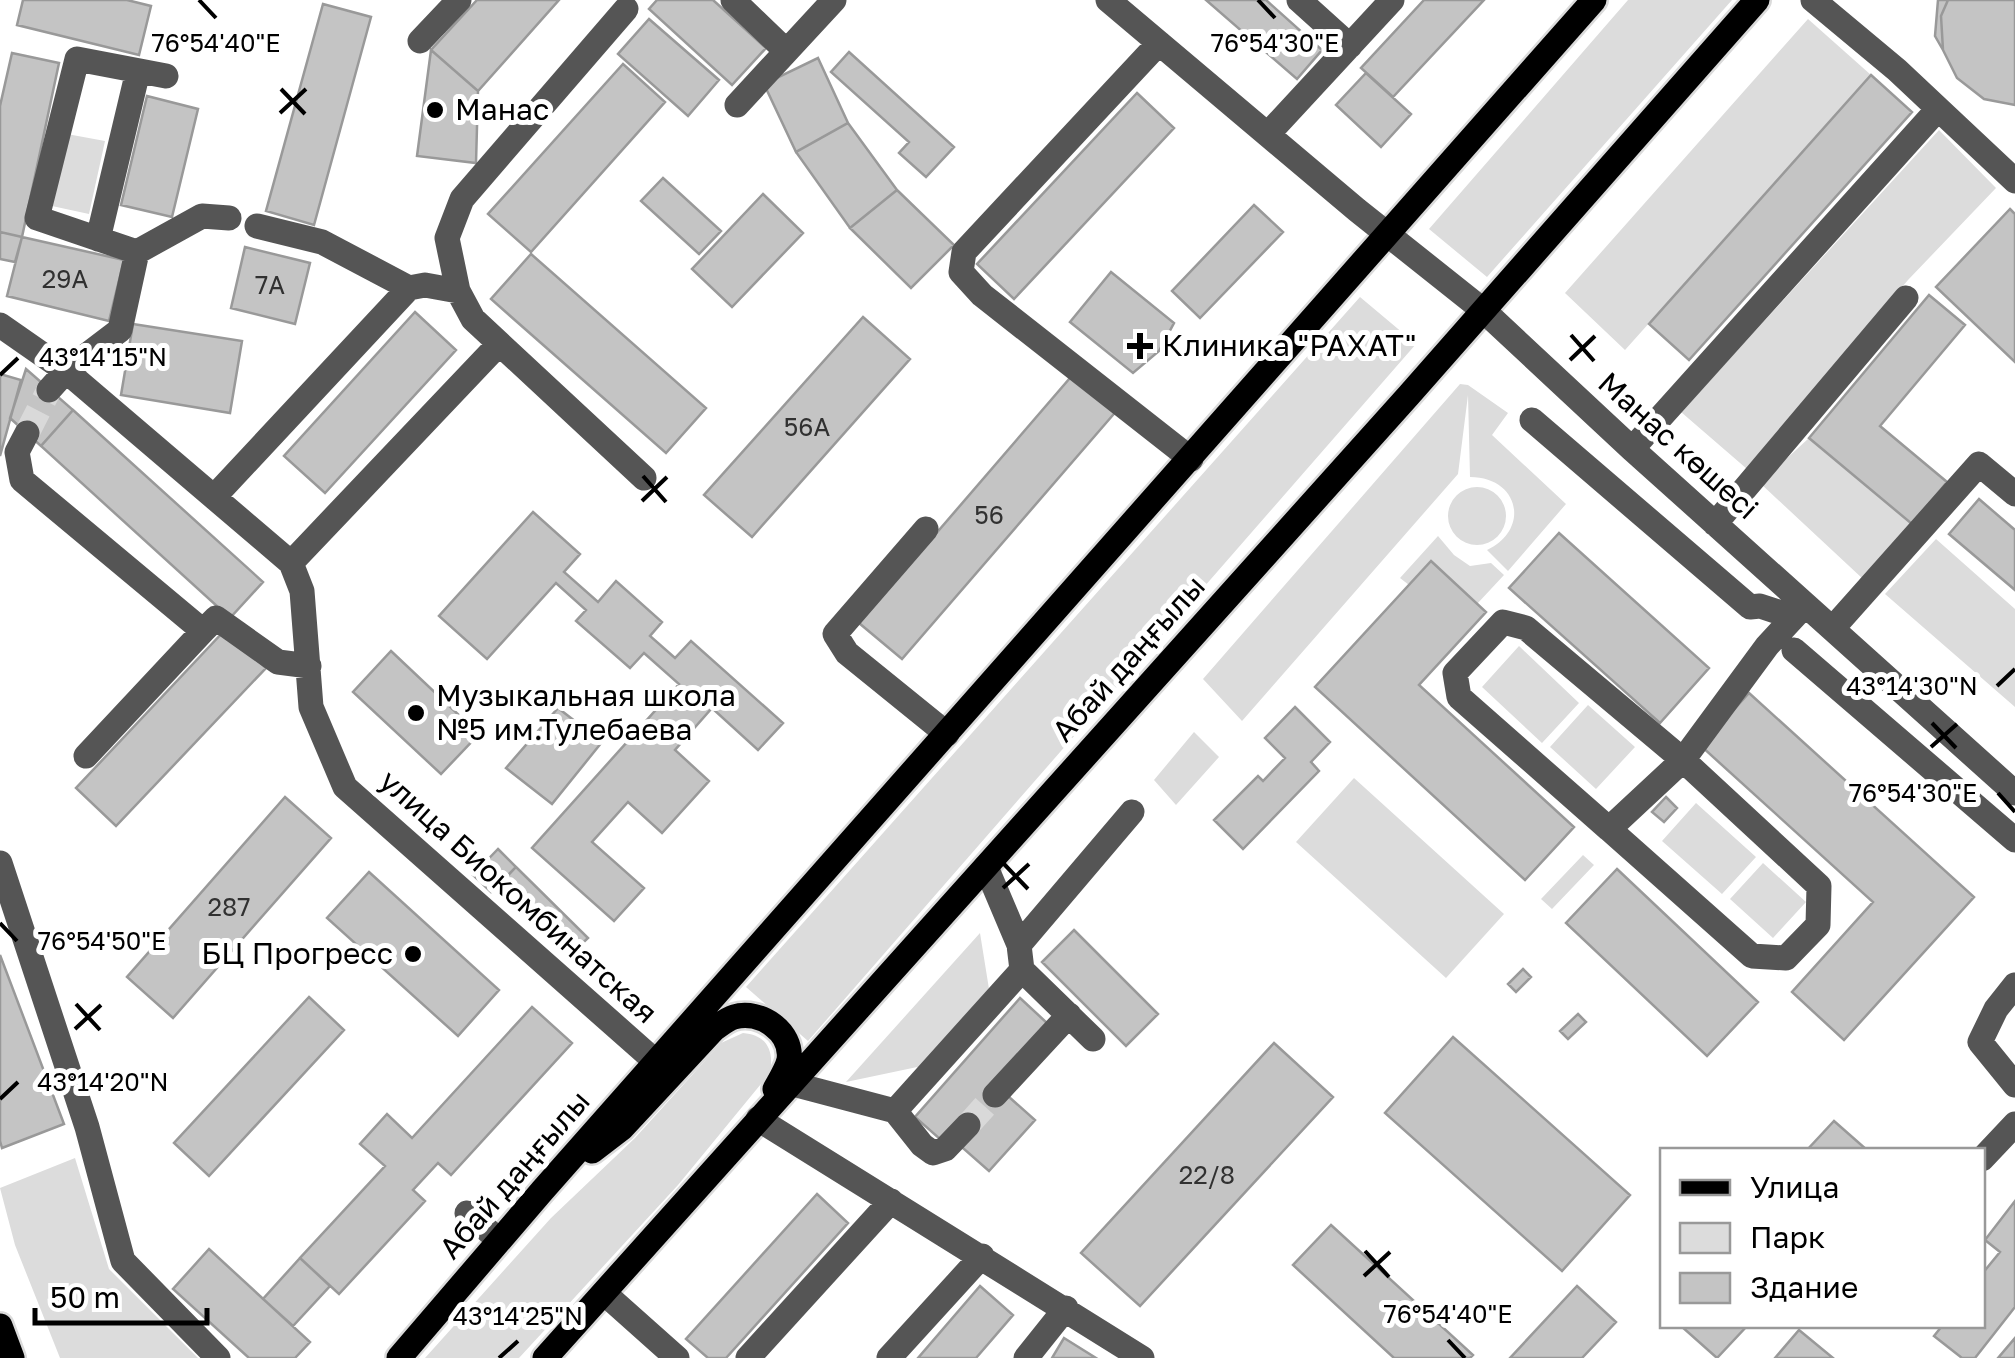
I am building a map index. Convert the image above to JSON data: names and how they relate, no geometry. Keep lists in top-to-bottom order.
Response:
{
  "streets": {
    "main road": ["Абай даңғылы"],
    "street": ["Манас көшесі", "улица Биокомбинатская"]
  },
  "crossings": [
    ["Манас көшесі", "Абай даңғылы"],
    ["Абай даңғылы", "улица Биокомбинатская"]
  ],
  "places": {
    "other": ["Манас", "Музыкальная школа №5 им.Тулебаева", "БЦ Прогресс"],
    "health": ["Клиника \"РАХАТ\""]
  },
  "house_numbers": [
    "29А",
    "7А",
    "56А",
    "56",
    "287",
    "22/8"
  ],
  "legend": ["Улица", "Парк", "Здание"],
  "scale_bar": "50 m",
  "coordinates": [
    "76°54'40\"E",
    "76°54'30\"E",
    "43°14'15\"N",
    "43°14'30\"N",
    "76°54'50\"E",
    "43°14'20\"N",
    "43°14'25\"N"
  ]
}
